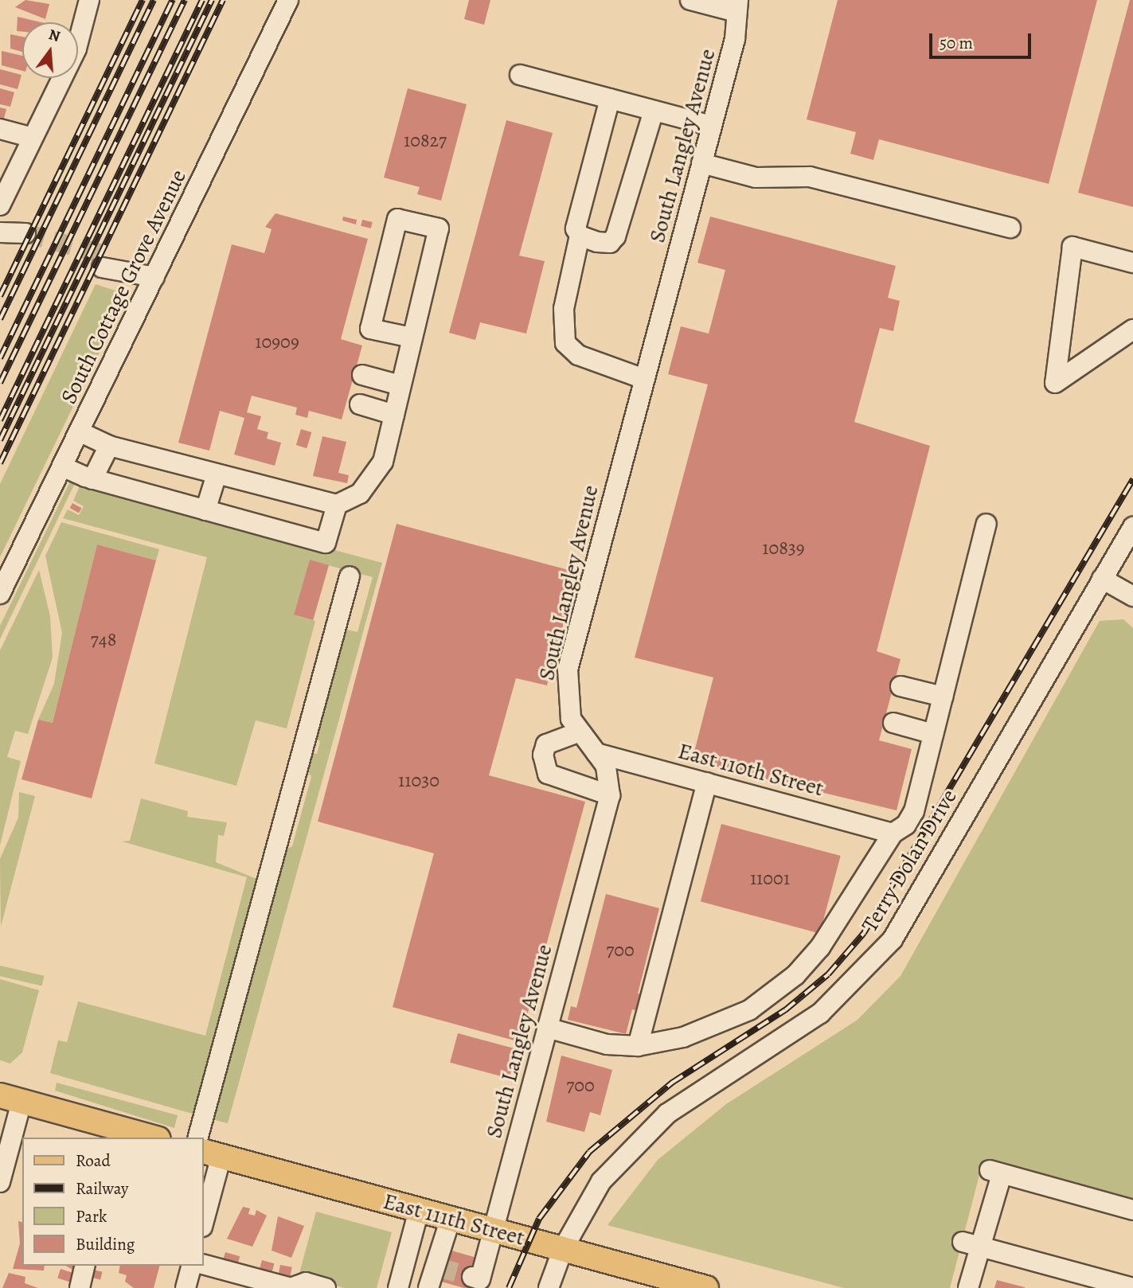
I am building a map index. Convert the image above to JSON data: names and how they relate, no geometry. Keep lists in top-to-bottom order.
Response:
{
  "streets": {
    "main road": ["East 111th Street"],
    "street": [
      "South Langley Avenue",
      "South Cottage Grove Avenue",
      "East 110th Street",
      "Terry Dolan Drive"
    ]
  },
  "crossings": [
    ["South Langley Avenue", "East 110th Street"],
    ["South Langley Avenue", "East 111th Street"],
    ["Terry Dolan Drive", "East 111th Street"]
  ],
  "house_numbers": [
    "10827",
    "10909",
    "10839",
    "748",
    "11030",
    "11001",
    "700",
    "700"
  ],
  "legend": [
    "Road",
    "Railway",
    "Park",
    "Building"
  ],
  "scale_bar": "50 m",
  "north": "top"
}
